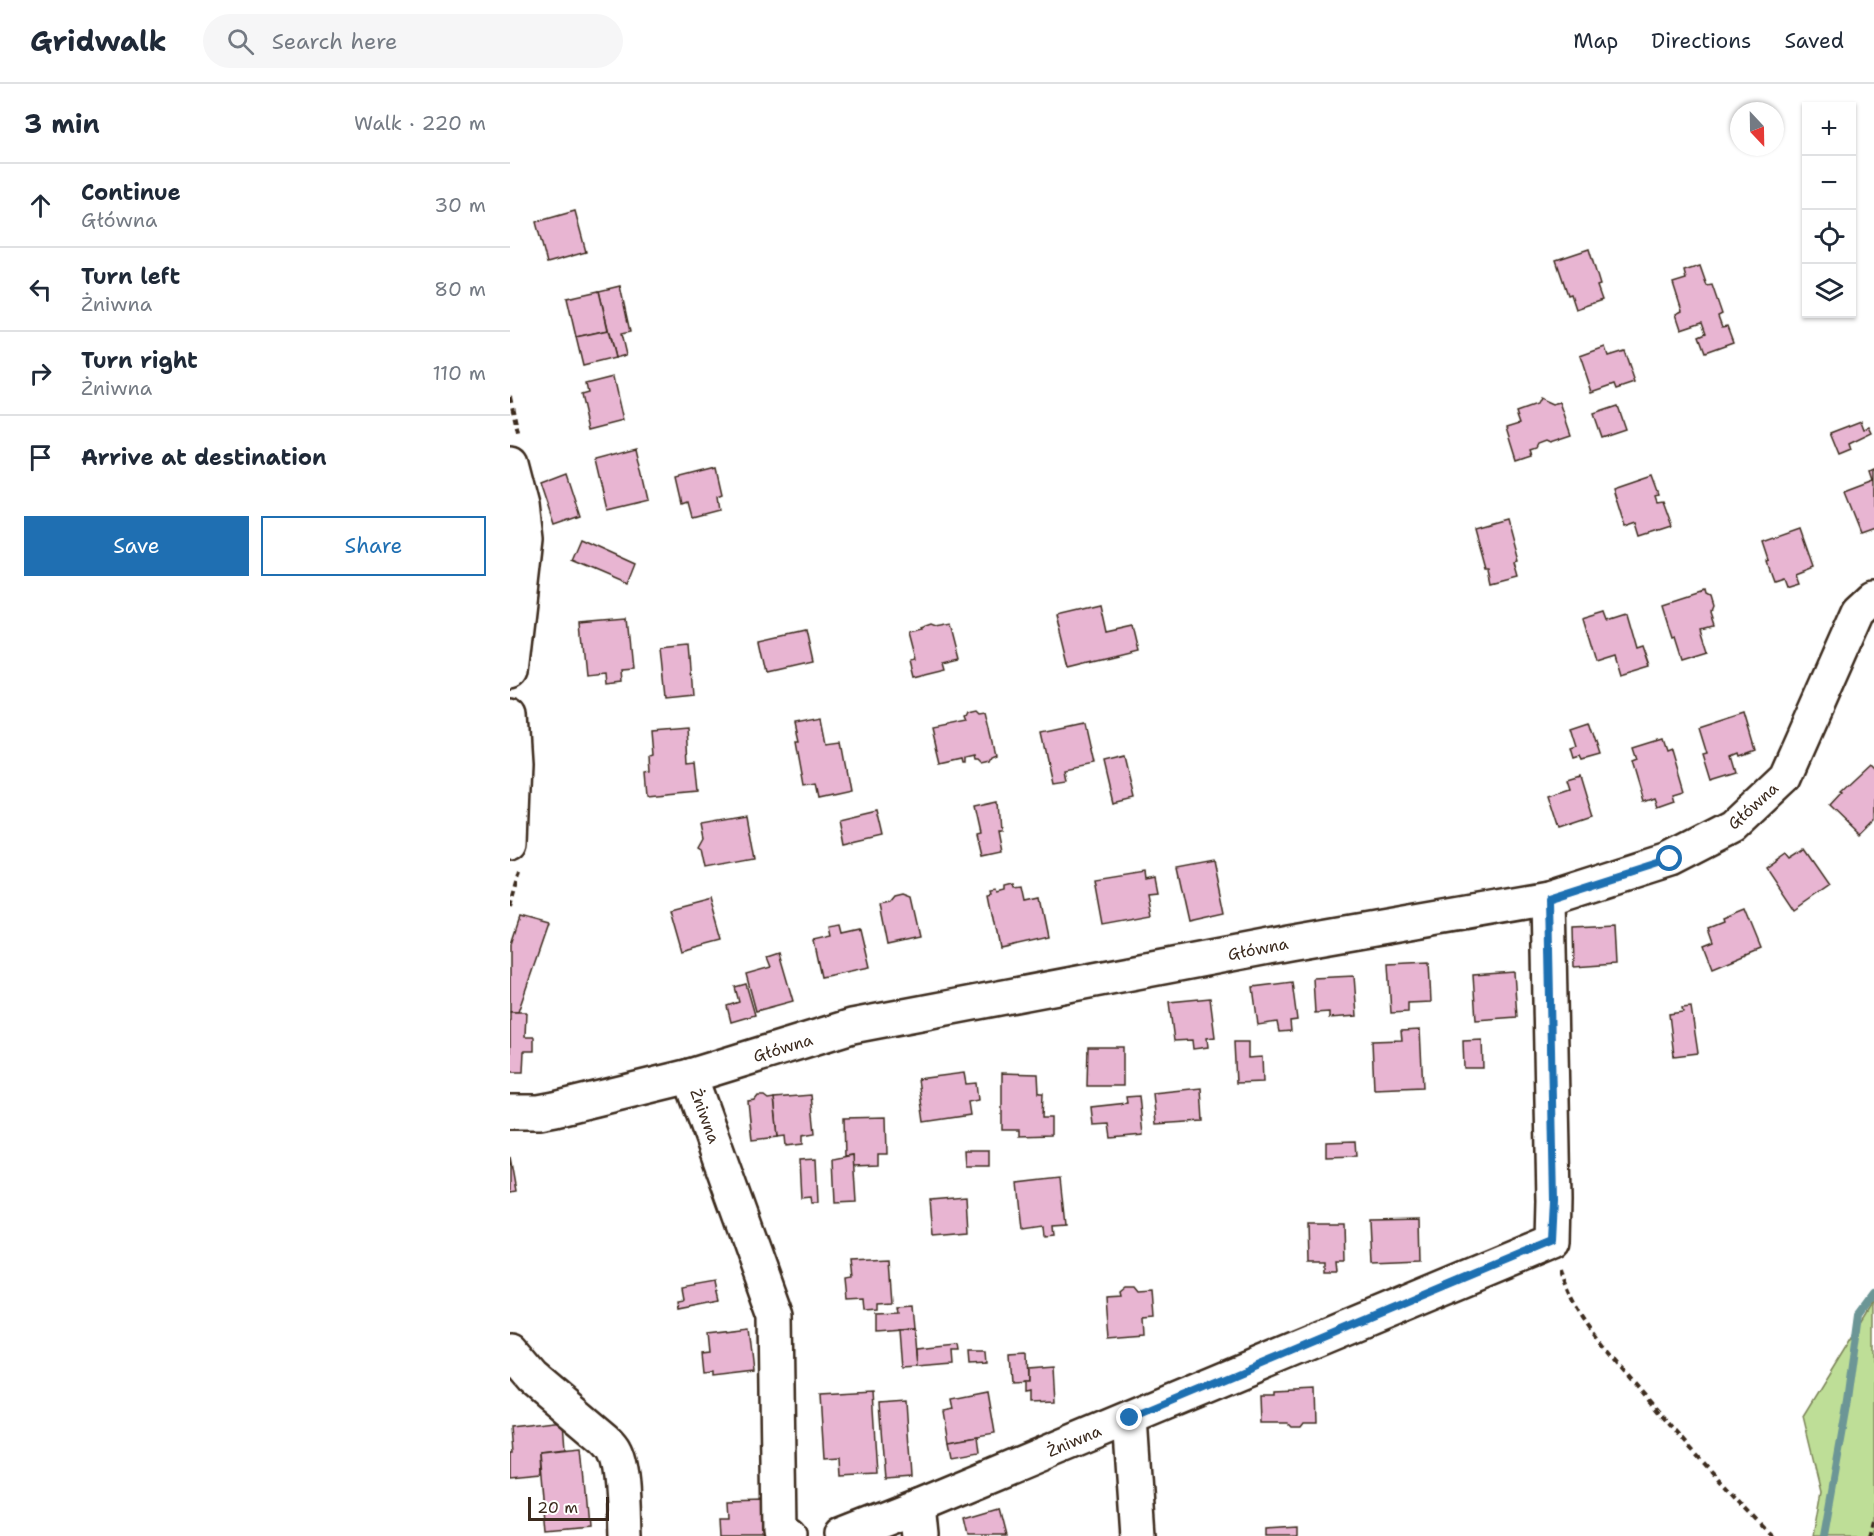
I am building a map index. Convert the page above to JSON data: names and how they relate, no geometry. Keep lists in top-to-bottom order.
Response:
{
  "streets": {
    "street": ["Główna", "Żniwna"]
  },
  "crossings": [
    ["Główna", "Żniwna"]
  ],
  "scale_bar": "20 m",
  "north": "bottom",
  "page": {
    "header": "Gridwalk",
    "search": "Search here",
    "nav": ["Map", "Directions", "Saved"],
    "heading": ["3 min", "Walk · 220 m"],
    "map_buttons": ["+", "−"],
    "list": [
      ["Continue", "Główna", "30 m"],
      ["Turn left", "Żniwna", "80 m"],
      ["Turn right", "Żniwna", "110 m"],
      "Arrive at destination"
    ],
    "buttons": ["Save", "Share"],
    "scale": "20 m"
  }
}
